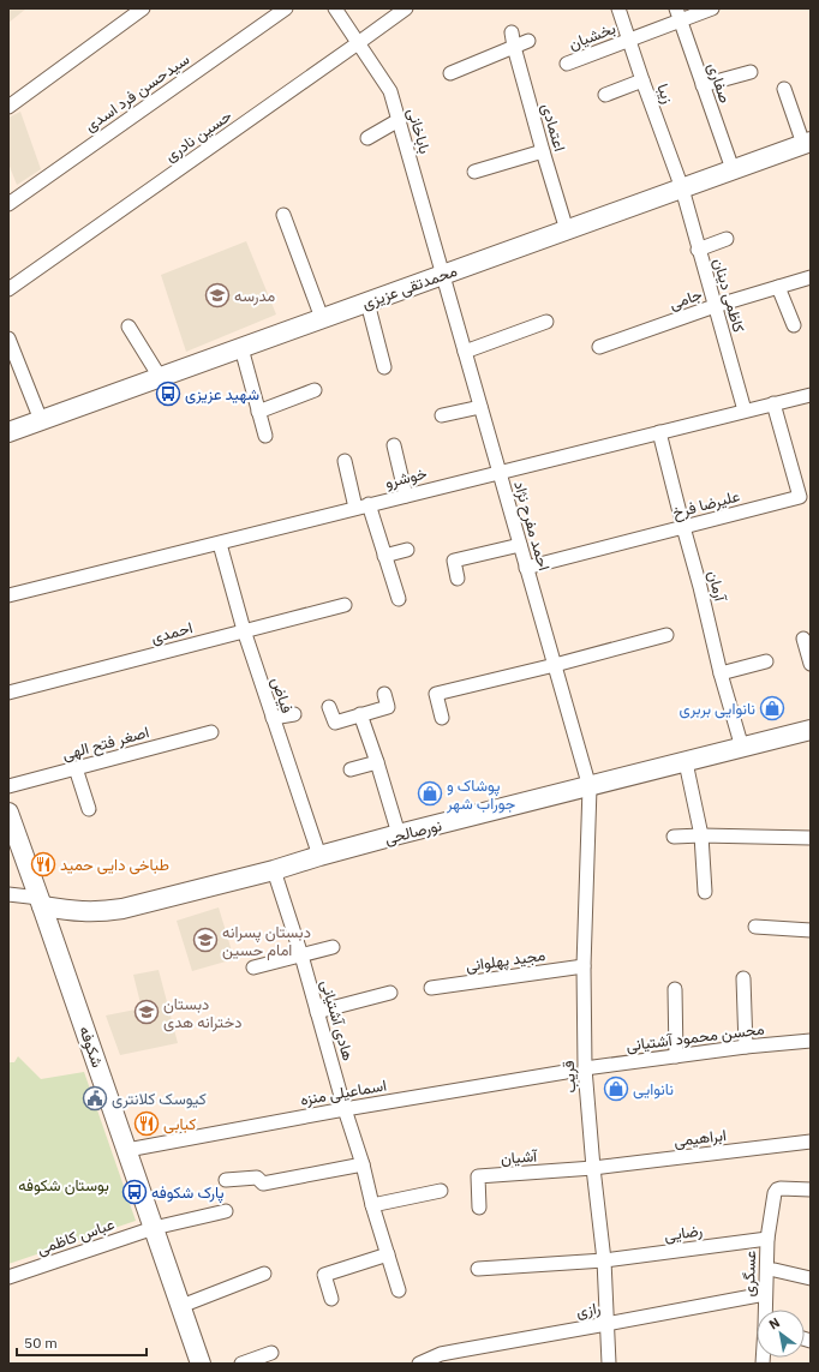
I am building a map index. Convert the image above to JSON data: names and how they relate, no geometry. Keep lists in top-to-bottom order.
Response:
{
  "streets": {
    "main road": ["محمدتقی عزیزی", "نورصالحی", "شکوفه"],
    "street": [
      "بخشیان",
      "صفاری",
      "سیدحسن فرد اسدی",
      "زیبا",
      "اعتمادی",
      "باباخانی",
      "حسین نادری",
      "کاظمی دینان",
      "جامی",
      "خوشرو",
      "علیرضا فرخ",
      "احمد مفرح نژاد",
      "آرمان",
      "احمدی",
      "فیاض",
      "اصغر فتح الهی",
      "مجید پهلوانی",
      "هادی آشتیانی",
      "محسن محمود آشتیانی",
      "قریب",
      "اسماعیلی منزه",
      "ابراهیمی",
      "آشیان",
      "رضایی",
      "عباس کاظمی",
      "عسگری",
      "رازی"
    ]
  },
  "crossings": [
    ["بخشیان", "صفاری"],
    ["بخشیان", "زیبا"],
    ["صفاری", "محمدتقی عزیزی"],
    ["زیبا", "محمدتقی عزیزی"],
    ["زیبا", "کاظمی دینان"],
    ["اعتمادی", "محمدتقی عزیزی"],
    ["باباخانی", "حسین نادری"],
    ["باباخانی", "محمدتقی عزیزی"],
    ["باباخانی", "احمد مفرح نژاد"],
    ["محمدتقی عزیزی", "کاظمی دینان"],
    ["محمدتقی عزیزی", "احمد مفرح نژاد"],
    ["کاظمی دینان", "جامی"],
    ["کاظمی دینان", "خوشرو"],
    ["خوشرو", "علیرضا فرخ"],
    ["خوشرو", "احمد مفرح نژاد"],
    ["خوشرو", "آرمان"],
    ["خوشرو", "فیاض"],
    ["علیرضا فرخ", "احمد مفرح نژاد"],
    ["علیرضا فرخ", "آرمان"],
    ["احمد مفرح نژاد", "نورصالحی"],
    ["احمد مفرح نژاد", "قریب"],
    ["آرمان", "نورصالحی"],
    ["احمدی", "فیاض"],
    ["فیاض", "نورصالحی"],
    ["نورصالحی", "هادی آشتیانی"],
    ["نورصالحی", "شکوفه"],
    ["نورصالحی", "قریب"],
    ["مجید پهلوانی", "قریب"],
    ["هادی آشتیانی", "اسماعیلی منزه"],
    ["محسن محمود آشتیانی", "قریب"],
    ["شکوفه", "اسماعیلی منزه"],
    ["شکوفه", "عباس کاظمی"],
    ["قریب", "ابراهیمی"],
    ["قریب", "آشیان"],
    ["قریب", "رضایی"],
    ["قریب", "رازی"],
    ["ابراهیمی", "آشیان"],
    ["رضایی", "عسگری"],
    ["عسگری", "رازی"]
  ],
  "parks": ["بوستان شکوفه"],
  "places": {
    "school or university": ["مدرسه", "دبستان پسرانه امام حسین", "دبستان دخترانه هدی"],
    "bus stop": ["شهید عزیزی", "پارک شکوفه"],
    "shop": ["نانوایی بربری", "پوشاک و جوراب شهر", "نانوایی"],
    "restaurant": ["طباخی دایی حمید", "کبابی"],
    "public building": ["کیوسک کلانتری"]
  },
  "scale_bar": "50 m",
  "north": "top left"
}
